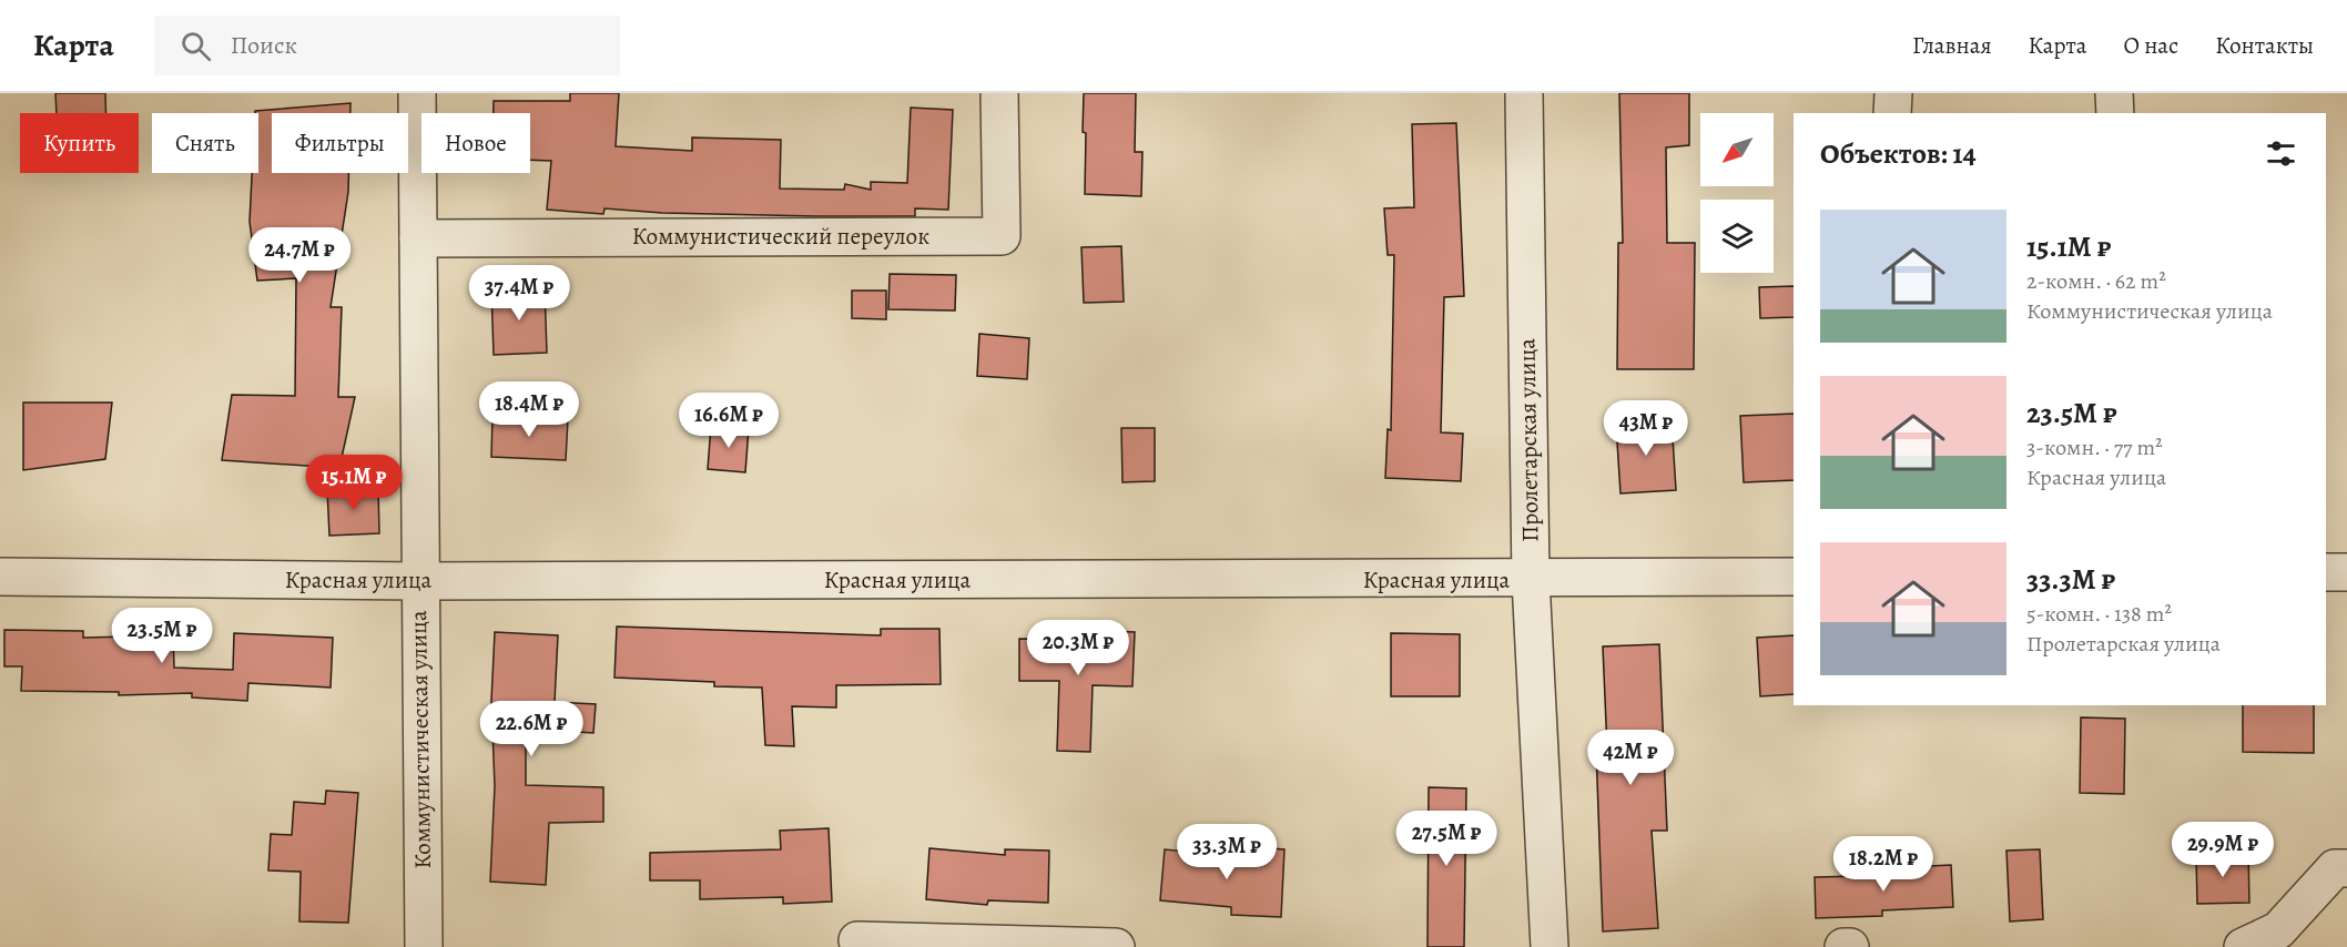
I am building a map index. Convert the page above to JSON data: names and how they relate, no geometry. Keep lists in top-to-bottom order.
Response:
{
  "streets": {
    "street": [
      "Коммунистический переулок",
      "Пролетарская улица",
      "Красная улица",
      "Коммунистическая улица"
    ]
  },
  "crossings": [
    ["Коммунистический переулок", "Коммунистическая улица"],
    ["Пролетарская улица", "Красная улица"],
    ["Красная улица", "Коммунистическая улица"]
  ],
  "north": "bottom left",
  "page": {
    "header": "Карта",
    "search": "Поиск",
    "nav": [
      "Главная",
      "Карта",
      "О нас",
      "Контакты"
    ],
    "chip": [
      "Купить",
      "Снять",
      "Фильтры",
      "Новое"
    ],
    "heading": "Объектов: 14",
    "list": [
      {
        "name": "15.1M ₽",
        "note": "2-комн. · 62 m² · Коммунистическая улица"
      },
      {
        "name": "23.5M ₽",
        "note": "3-комн. · 77 m² · Красная улица"
      },
      {
        "name": "33.3M ₽",
        "note": "5-комн. · 138 m² · Пролетарская улица"
      }
    ],
    "price": [
      "24.7M ₽",
      "37.4M ₽",
      "18.4M ₽",
      "16.6M ₽",
      "43M ₽",
      "15.1M ₽",
      "23.5M ₽",
      "20.3M ₽",
      "22.6M ₽",
      "42M ₽",
      "27.5M ₽",
      "29.9M ₽",
      "33.3M ₽",
      "18.2M ₽"
    ]
  }
}
